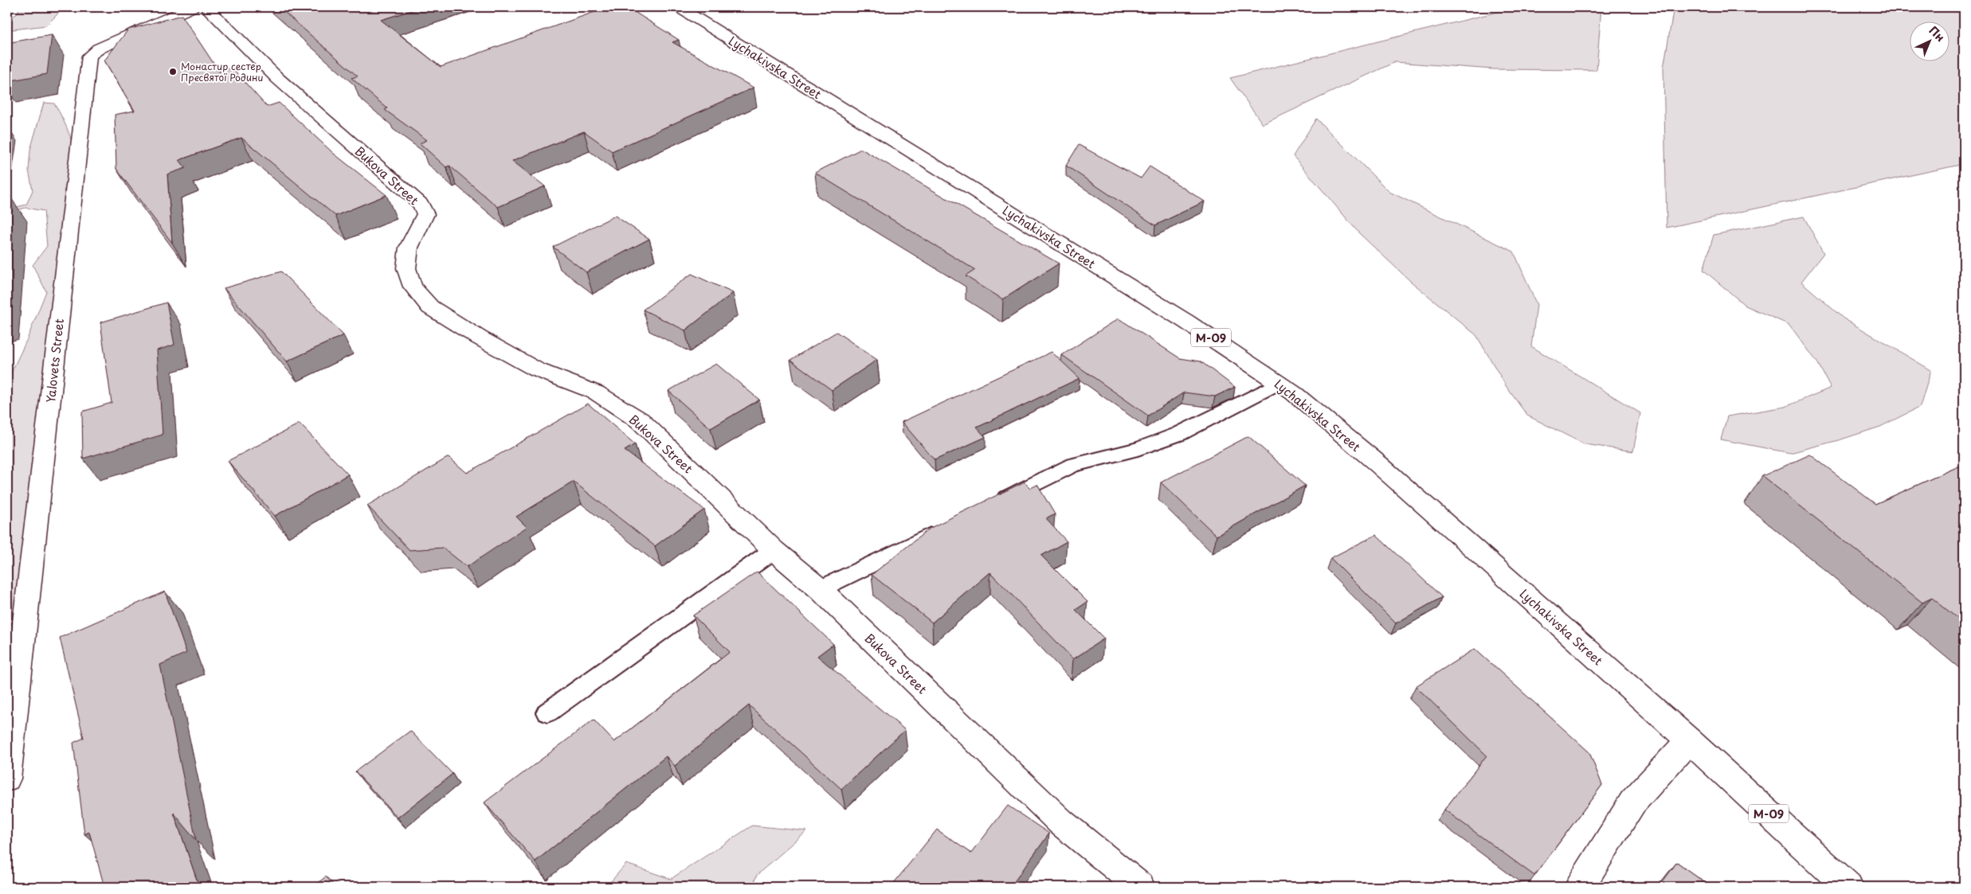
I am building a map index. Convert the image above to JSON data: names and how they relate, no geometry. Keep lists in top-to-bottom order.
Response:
{
  "streets": {
    "street": [
      "Lychakivska Street",
      "Bukova Street",
      "М-09",
      "Yalovets Street"
    ]
  },
  "places": ["Монастир сестер Пресвятої Родини"],
  "north": "top right"
}
